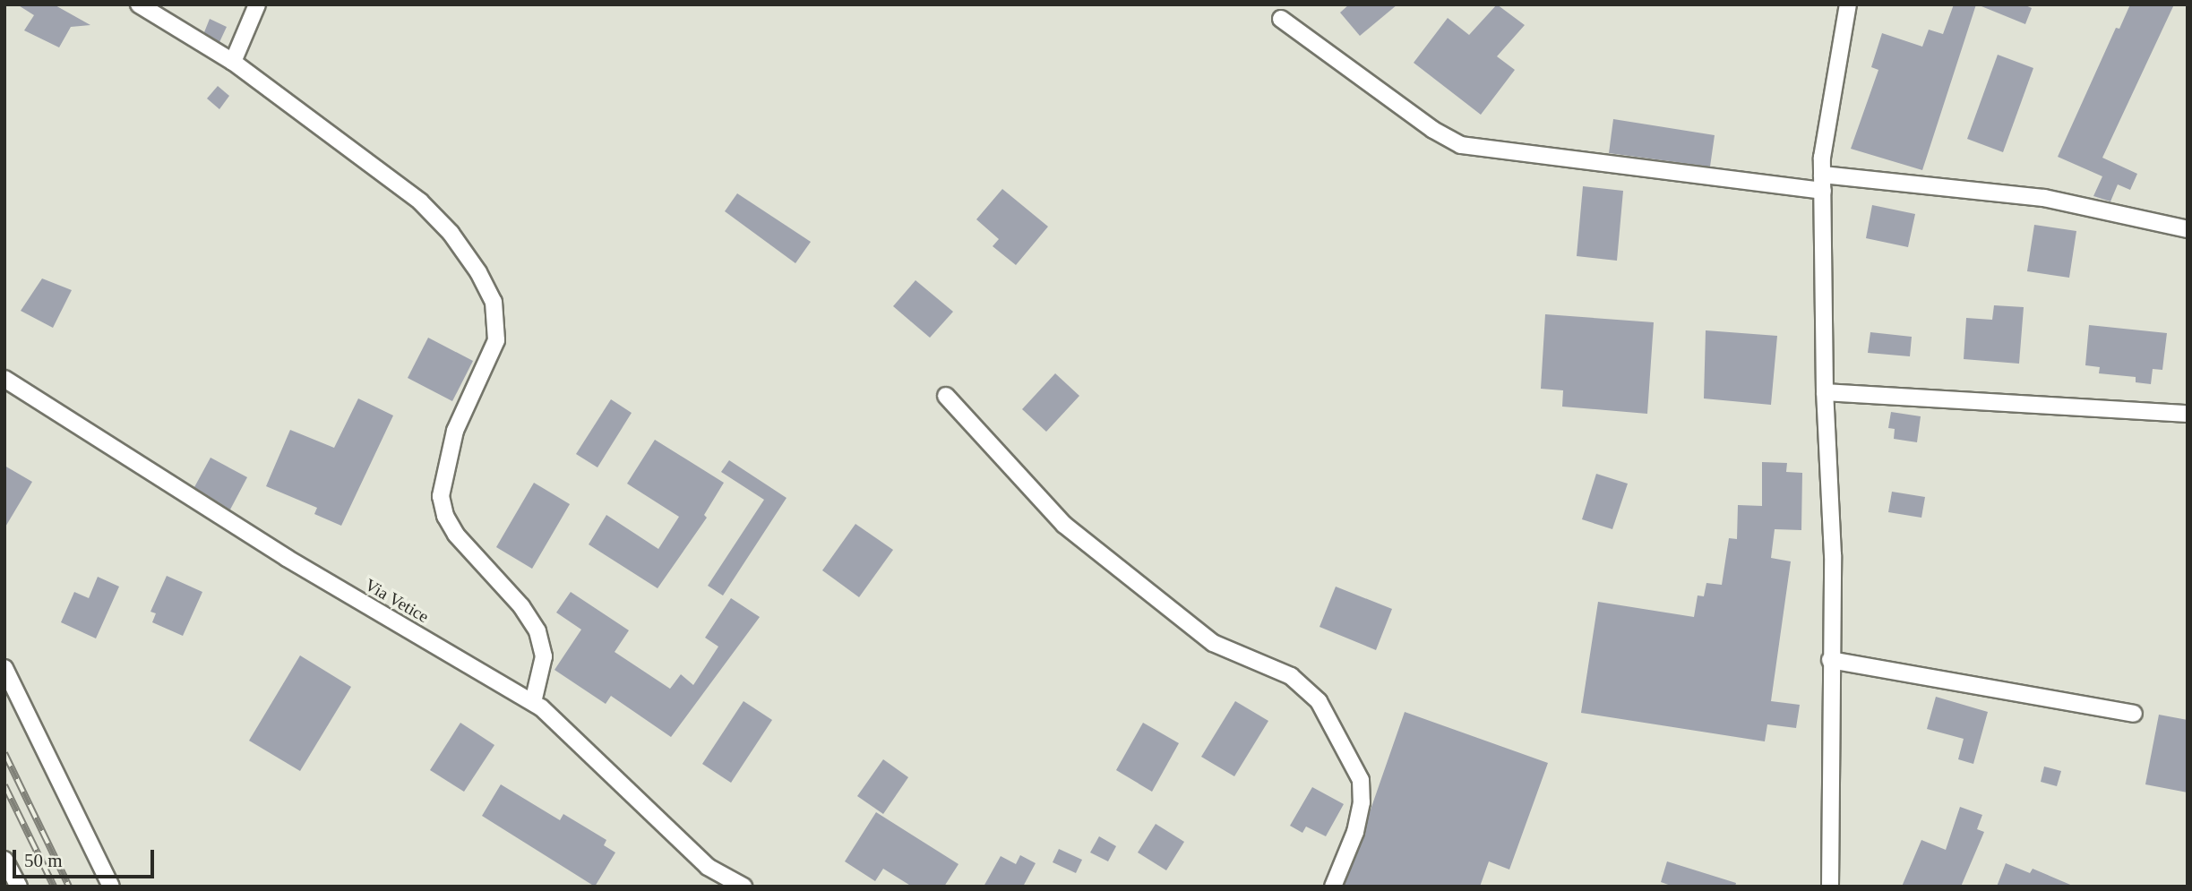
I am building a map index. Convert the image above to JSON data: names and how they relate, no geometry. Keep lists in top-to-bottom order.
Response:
{
  "streets": {
    "street": ["Via Vetice"]
  },
  "scale_bar": "50 m"
}
